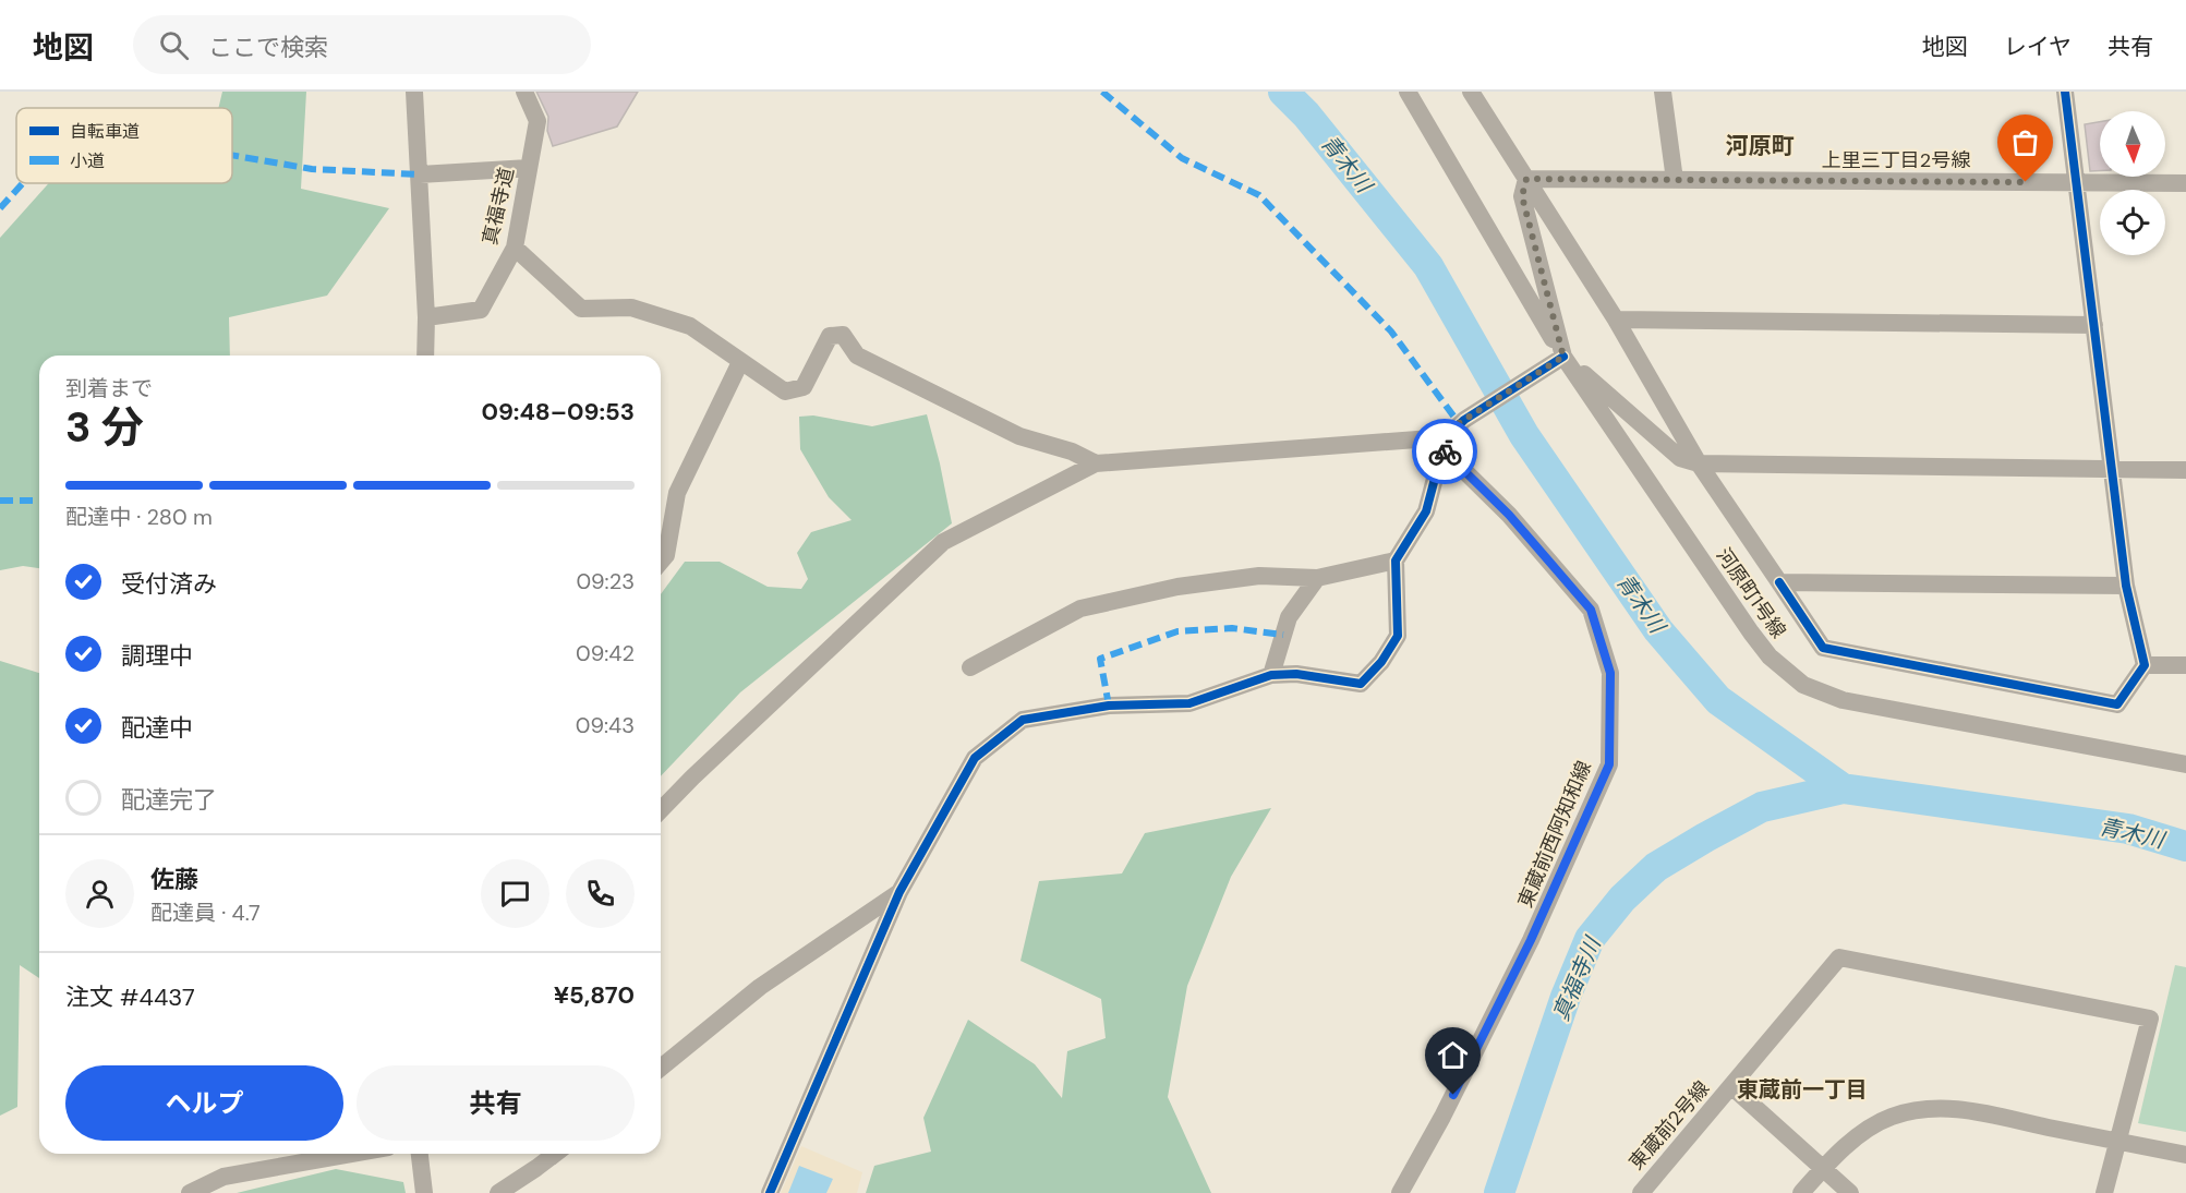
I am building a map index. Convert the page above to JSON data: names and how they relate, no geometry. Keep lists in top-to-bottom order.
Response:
{
  "streets": {
    "street": [
      "上里三丁目2号線",
      "真福寺道",
      "河原町1号線",
      "東蔵前西阿知和線",
      "東蔵前2号線"
    ]
  },
  "districts": ["河原町", "東蔵前一丁目"],
  "water": ["青木川", "真福寺川"],
  "legend": ["自転車道", "小道"],
  "north": "bottom",
  "page": {
    "header": "地図",
    "search": "ここで検索",
    "nav": ["地図", "レイヤ", "共有"],
    "heading": ["3 分", "到着まで", "09:48–09:53"],
    "panel": [
      "佐藤",
      "配達員 · 4.7",
      "注文 #4437",
      "¥5,870"
    ],
    "bar": "配達中 · 280 m",
    "list": [
      ["受付済み", "09:23"],
      ["調理中", "09:42"],
      ["配達中", "09:43"],
      "配達完了"
    ],
    "buttons": ["ヘルプ", "共有"]
  }
}
